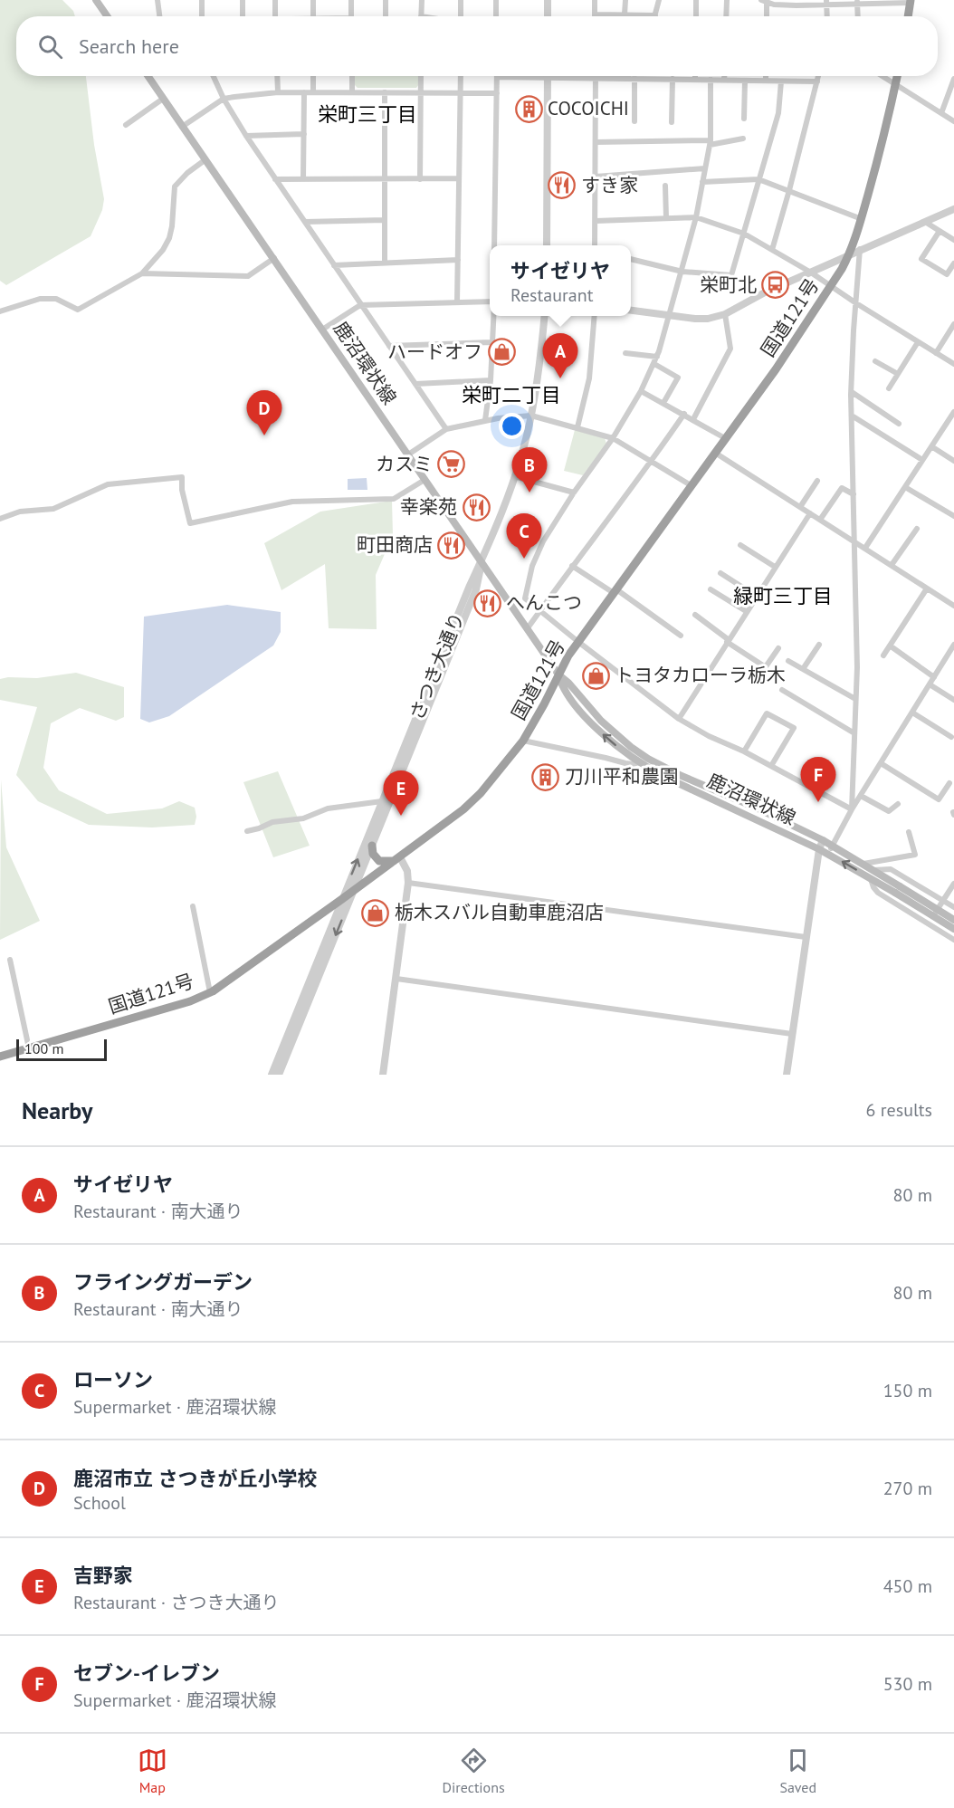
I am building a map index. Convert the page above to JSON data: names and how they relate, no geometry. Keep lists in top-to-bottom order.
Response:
{
  "streets": {
    "highway": ["国道121号"],
    "main road": ["鹿沼環状線"],
    "street": ["さつき大通り"]
  },
  "crossings": [
    ["国道121号", "鹿沼環状線"],
    ["国道121号", "さつき大通り"],
    ["鹿沼環状線", "さつき大通り"]
  ],
  "districts": ["栄町三丁目", "栄町二丁目", "緑町三丁目"],
  "places": {
    "building": ["COCOICHI", "刀川平和農園"],
    "restaurant": [
      "すき家",
      "幸楽苑",
      "町田商店",
      "へんこつ"
    ],
    "bus stop": ["栄町北"],
    "shop": ["ハードオフ", "トヨタカローラ栃木", "栃木スバル自動車鹿沼店"],
    "supermarket": ["カスミ"]
  },
  "scale_bar": "100 m",
  "page": {
    "search": "Search here",
    "popup": ["サイゼリヤ", "Restaurant"],
    "pins": [
      "A",
      "D",
      "B",
      "C",
      "F",
      "E"
    ],
    "scale": "100 m",
    "heading": ["Nearby", "6 results"],
    "list": [
      {
        "mark": "A",
        "name": "サイゼリヤ",
        "note": "Restaurant · 南大通り",
        "value": "80 m"
      },
      {
        "mark": "B",
        "name": "フライングガーデン",
        "note": "Restaurant · 南大通り",
        "value": "80 m"
      },
      {
        "mark": "C",
        "name": "ローソン",
        "note": "Supermarket · 鹿沼環状線",
        "value": "150 m"
      },
      {
        "mark": "D",
        "name": "鹿沼市立 さつきが丘小学校",
        "note": "School",
        "value": "270 m"
      },
      {
        "mark": "E",
        "name": "吉野家",
        "note": "Restaurant · さつき大通り",
        "value": "450 m"
      },
      {
        "mark": "F",
        "name": "セブン-イレブン",
        "note": "Supermarket · 鹿沼環状線",
        "value": "530 m"
      }
    ],
    "nav": ["Map", "Directions", "Saved"]
  }
}
